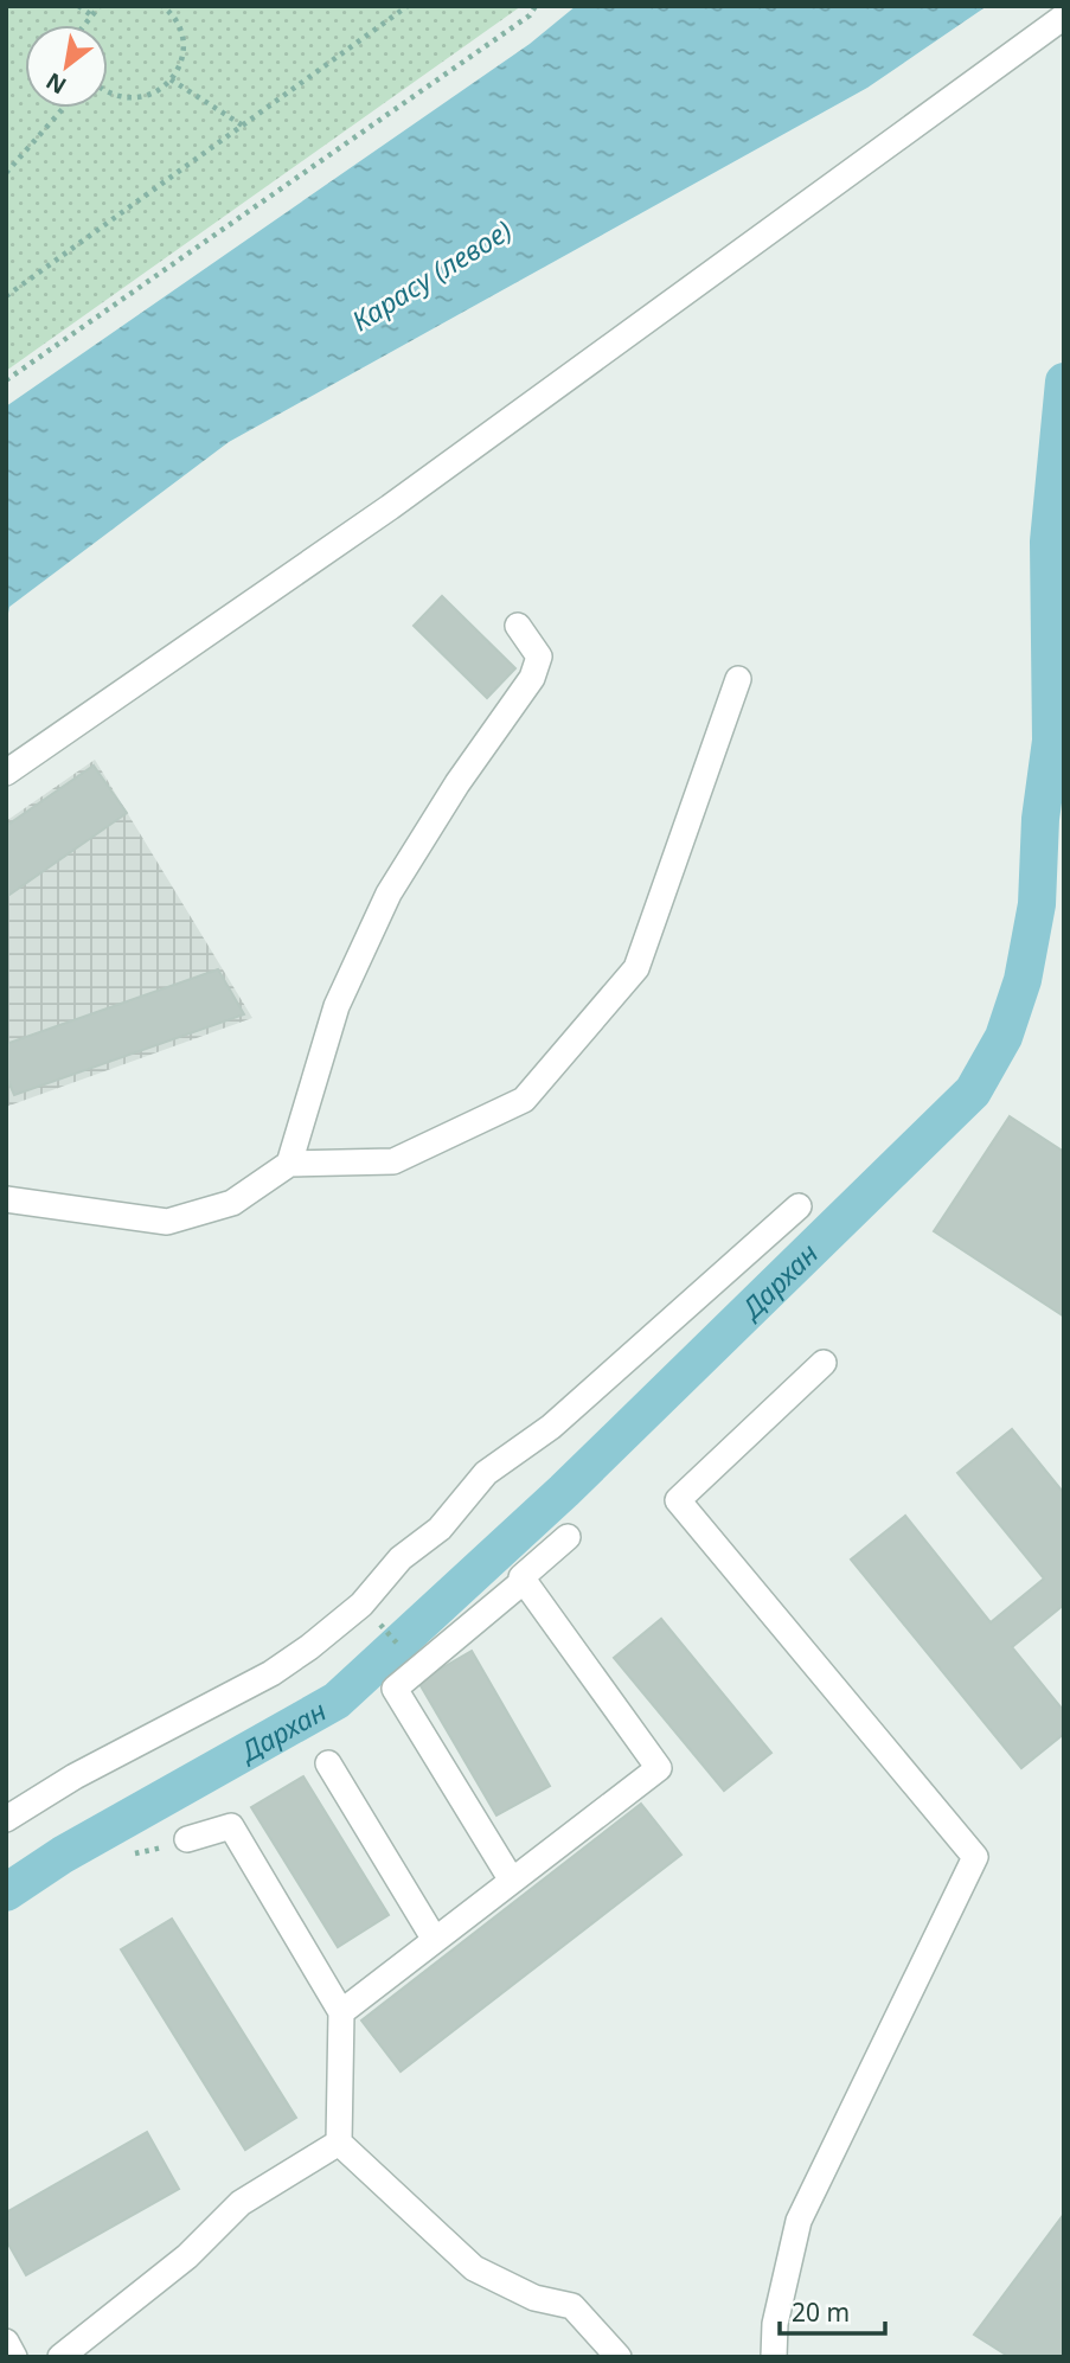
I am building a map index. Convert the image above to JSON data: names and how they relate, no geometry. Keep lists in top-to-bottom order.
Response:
{
  "water": ["Карасу (левое)", "Дархан"],
  "scale_bar": "20 m",
  "north": "bottom left"
}
